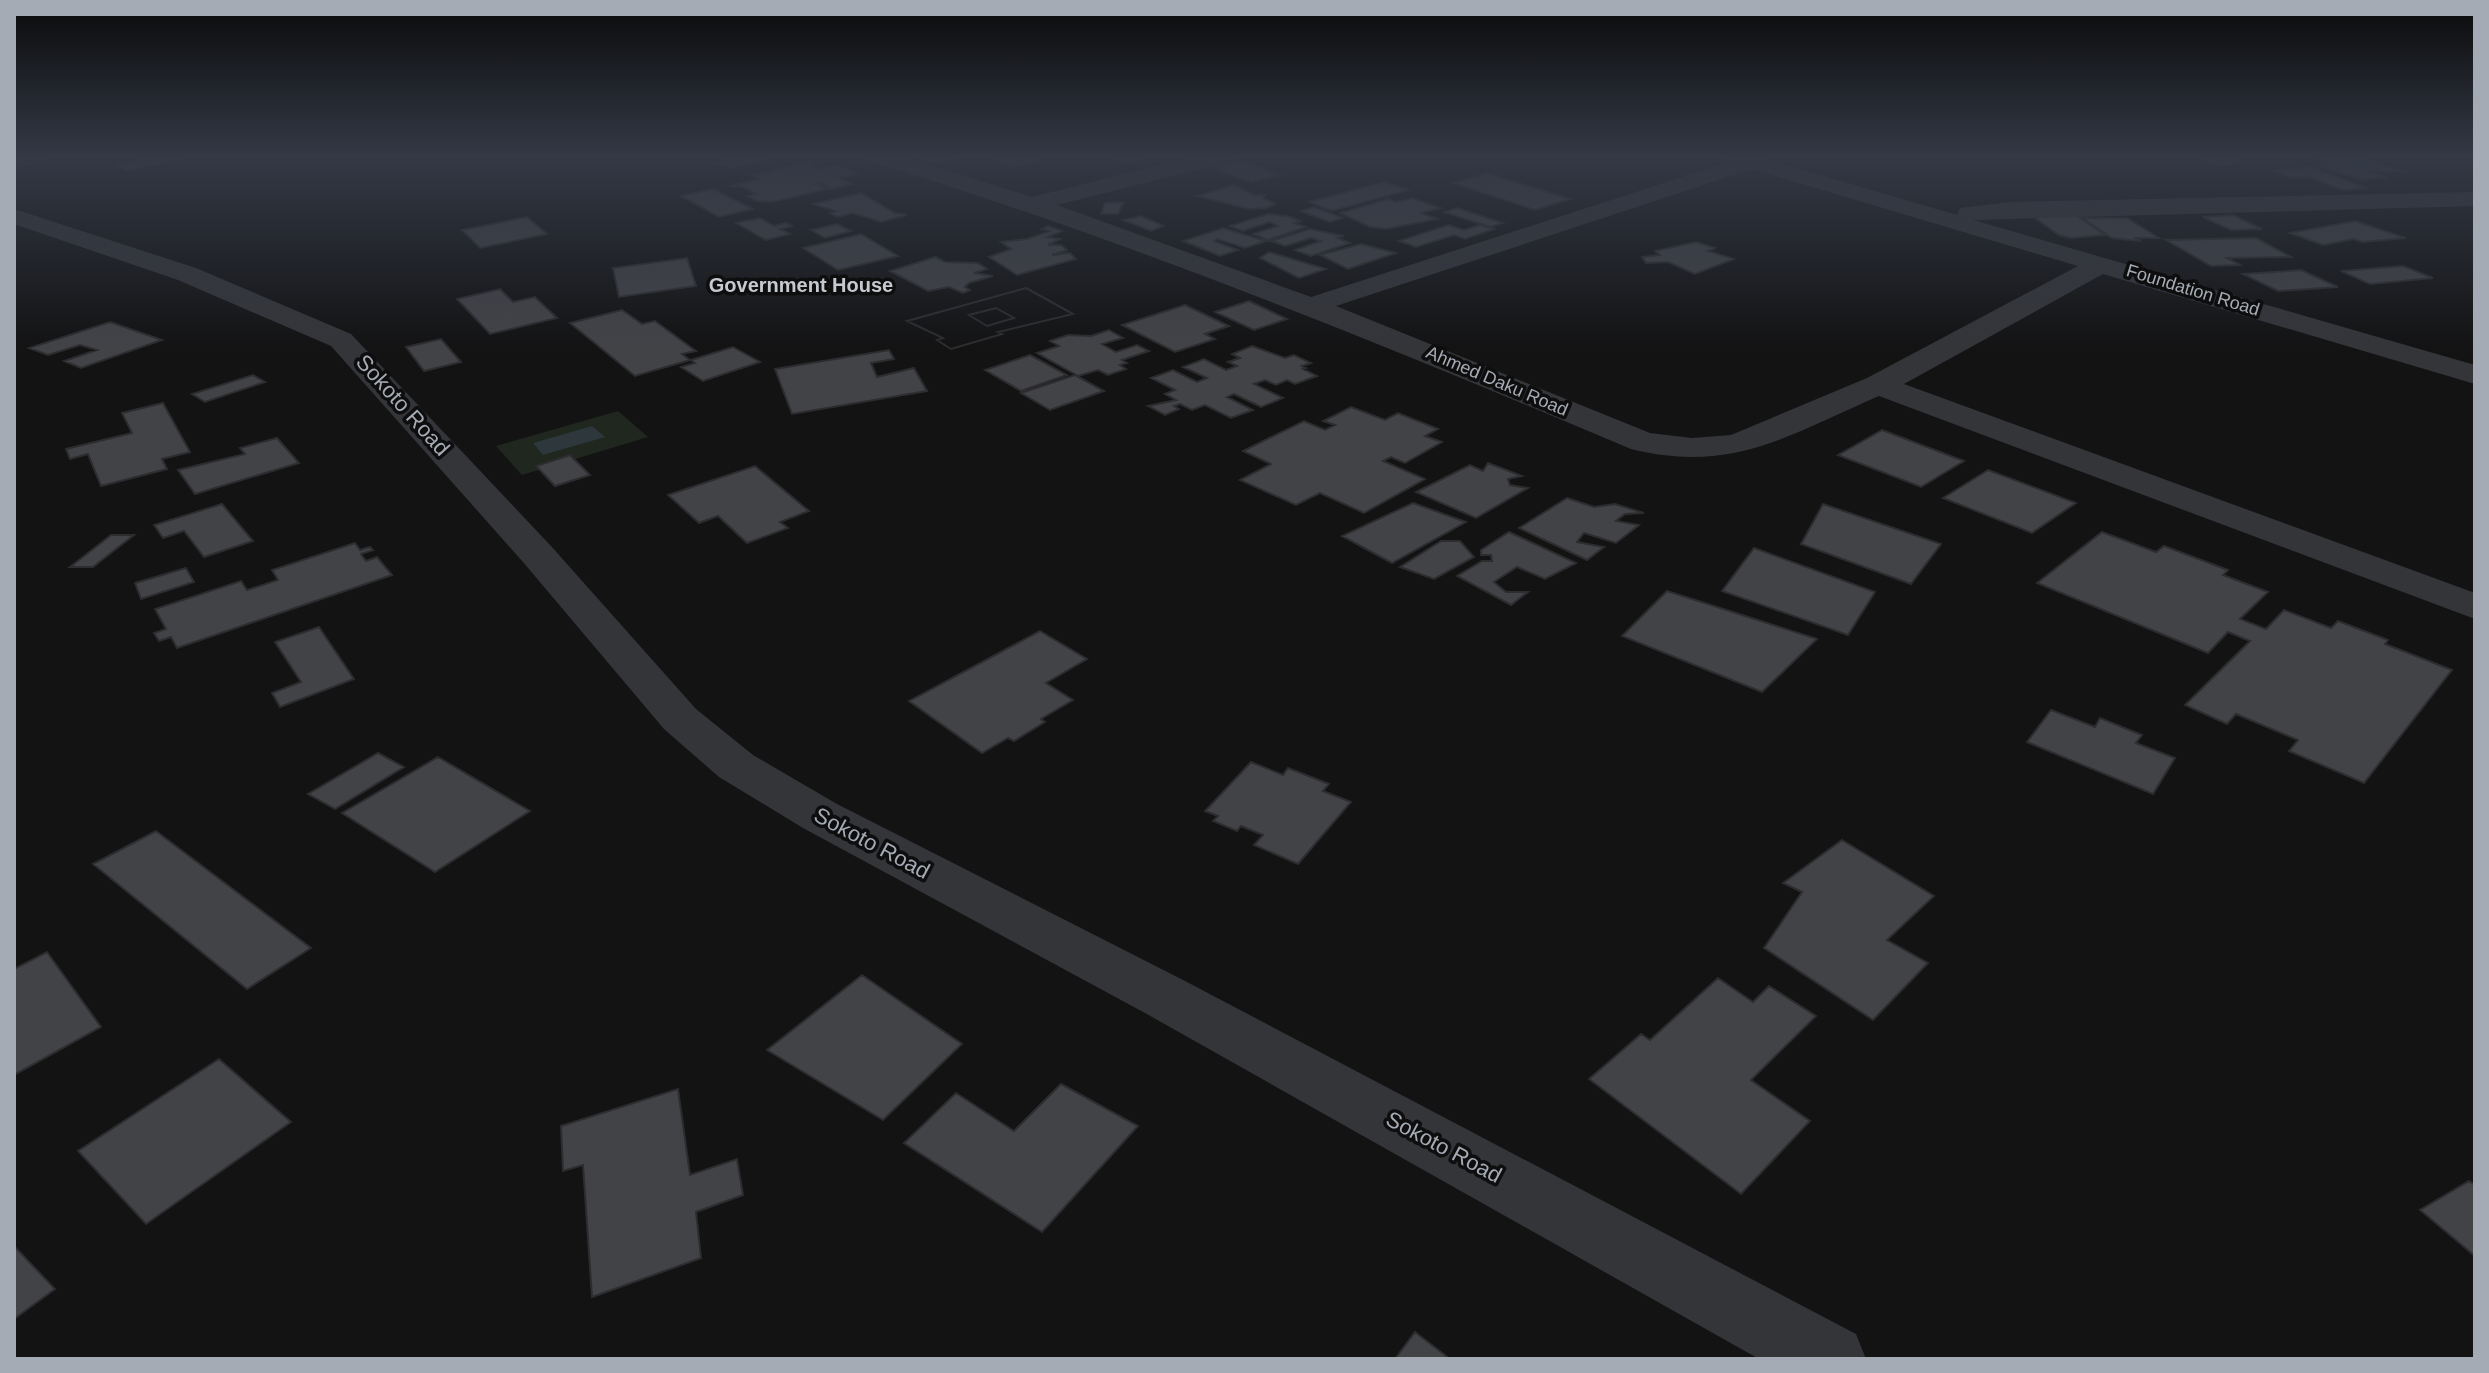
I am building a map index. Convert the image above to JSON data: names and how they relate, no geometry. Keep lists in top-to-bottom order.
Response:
{
  "streets": {
    "street": ["Foundation Road", "Ahmed Daku Road", "Sokoto Road"]
  },
  "crossings": [
    ["Foundation Road", "Ahmed Daku Road"]
  ],
  "districts": ["Government House"]
}
